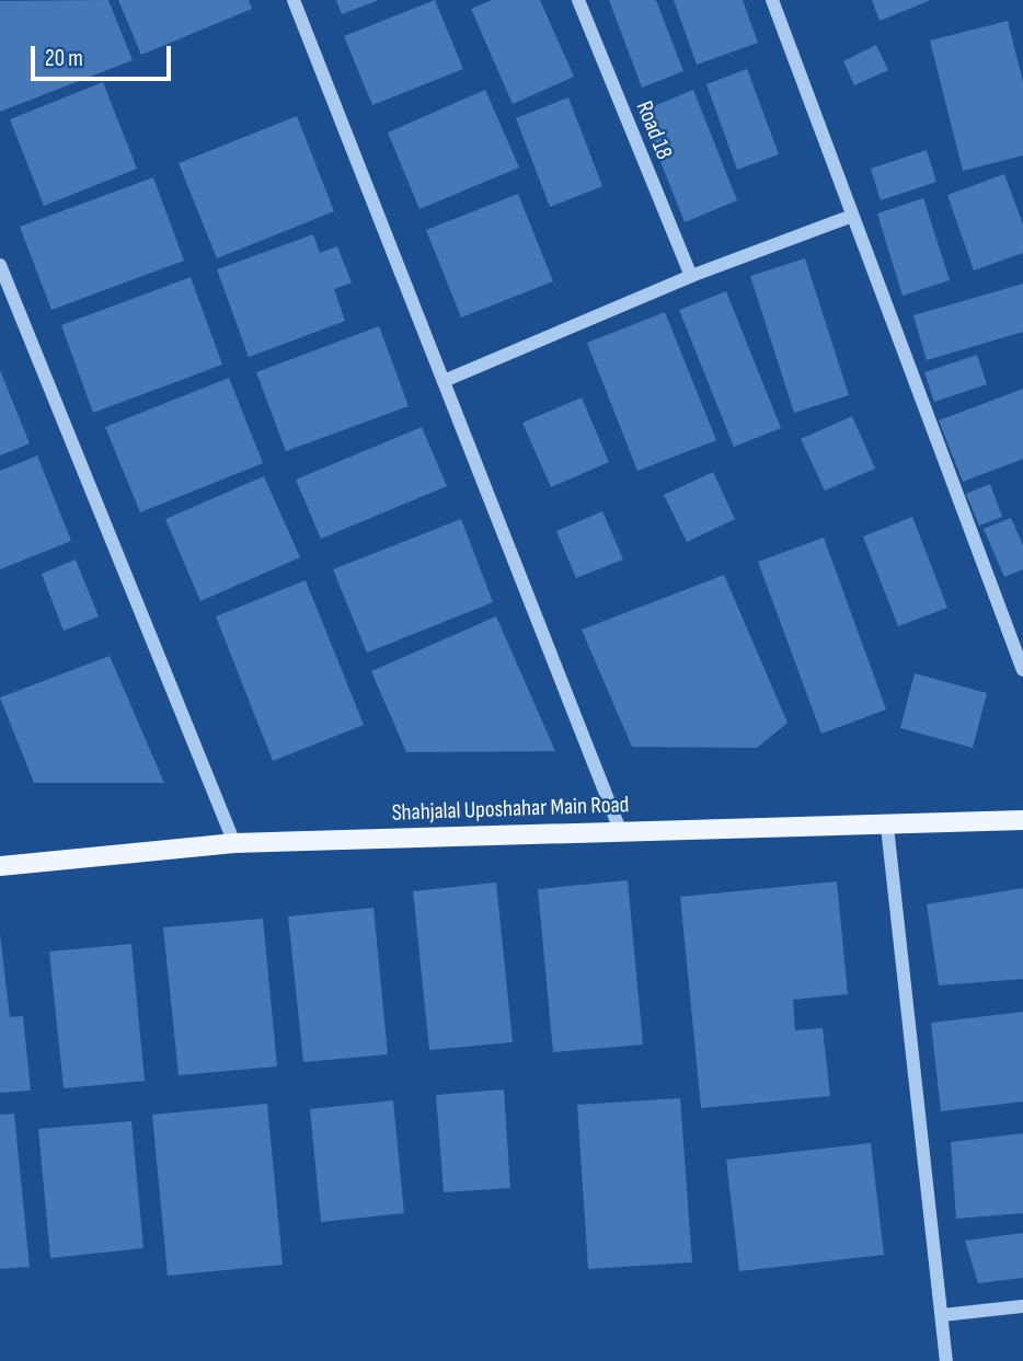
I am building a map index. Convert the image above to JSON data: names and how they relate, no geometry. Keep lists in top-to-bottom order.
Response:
{
  "streets": {
    "main road": ["Shahjalal Uposhahar Main Road"],
    "street": ["Road 18"]
  },
  "scale_bar": "20 m"
}
